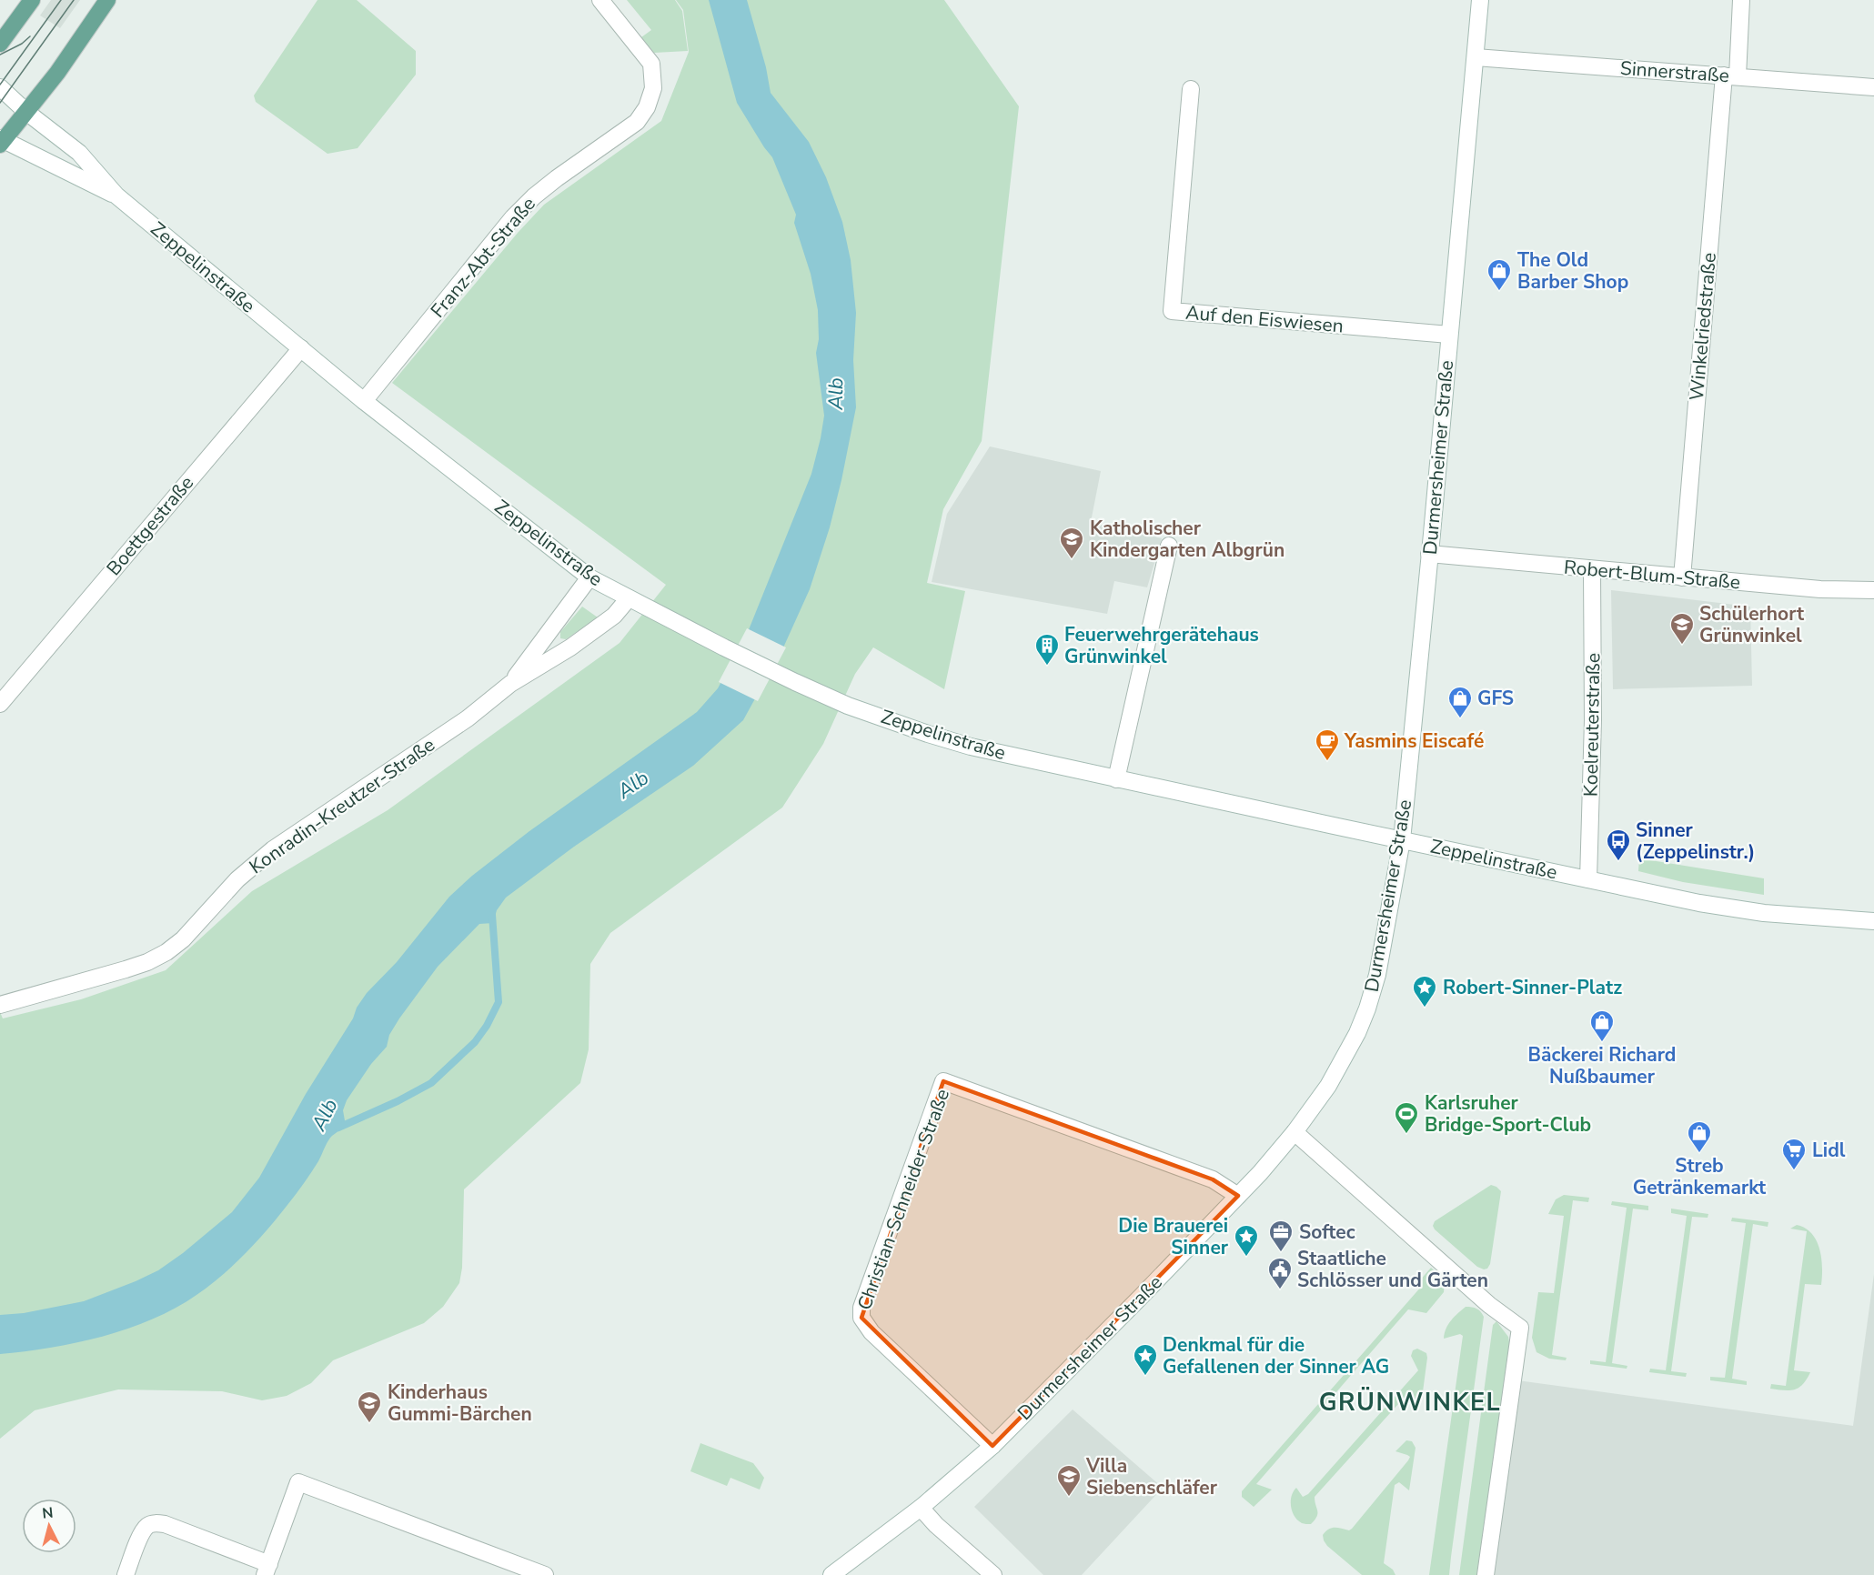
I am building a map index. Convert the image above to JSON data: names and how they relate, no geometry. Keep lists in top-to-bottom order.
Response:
{
  "streets": {
    "street": [
      "Sinnerstraße",
      "Franz-Abt-Straße",
      "Zeppelinstraße",
      "Auf den Eiswiesen",
      "Winkelriedstraße",
      "Durmersheimer Straße",
      "Boettgestraße",
      "Robert-Blum-Straße",
      "Koelreuterstraße",
      "Konradin-Kreutzer-Straße",
      "Christian-Schneider-Straße"
    ]
  },
  "crossings": [
    ["Sinnerstraße", "Winkelriedstraße"],
    ["Sinnerstraße", "Durmersheimer Straße"],
    ["Franz-Abt-Straße", "Zeppelinstraße"],
    ["Zeppelinstraße", "Durmersheimer Straße"],
    ["Zeppelinstraße", "Boettgestraße"],
    ["Zeppelinstraße", "Koelreuterstraße"],
    ["Zeppelinstraße", "Konradin-Kreutzer-Straße"],
    ["Auf den Eiswiesen", "Durmersheimer Straße"],
    ["Winkelriedstraße", "Robert-Blum-Straße"],
    ["Durmersheimer Straße", "Robert-Blum-Straße"],
    ["Durmersheimer Straße", "Christian-Schneider-Straße"],
    ["Robert-Blum-Straße", "Koelreuterstraße"]
  ],
  "districts": ["GRÜNWINKEL"],
  "water": ["Alb"],
  "places": {
    "shop": [
      "The Old Barber Shop",
      "GFS",
      "Bäckerei Richard Nußbaumer",
      "Streb Getränkemarkt"
    ],
    "school or university": [
      "Katholischer Kindergarten Albgrün",
      "Schülerhort Grünwinkel",
      "Kinderhaus Gummi-Bärchen",
      "Villa Siebenschläfer"
    ],
    "building": ["Feuerwehrgerätehaus Grünwinkel"],
    "cafe": ["Yasmins Eiscafé"],
    "bus stop": ["Sinner (Zeppelinstr.)"],
    "place": ["Robert-Sinner-Platz", "Die Brauerei Sinner", "Denkmal für die Gefallenen der Sinner AG"],
    "sports": ["Karlsruher Bridge-Sport-Club"],
    "supermarket": ["Lidl"],
    "office": ["Softec"],
    "public building": ["Staatliche Schlösser und Gärten"]
  },
  "north": "top"
}
